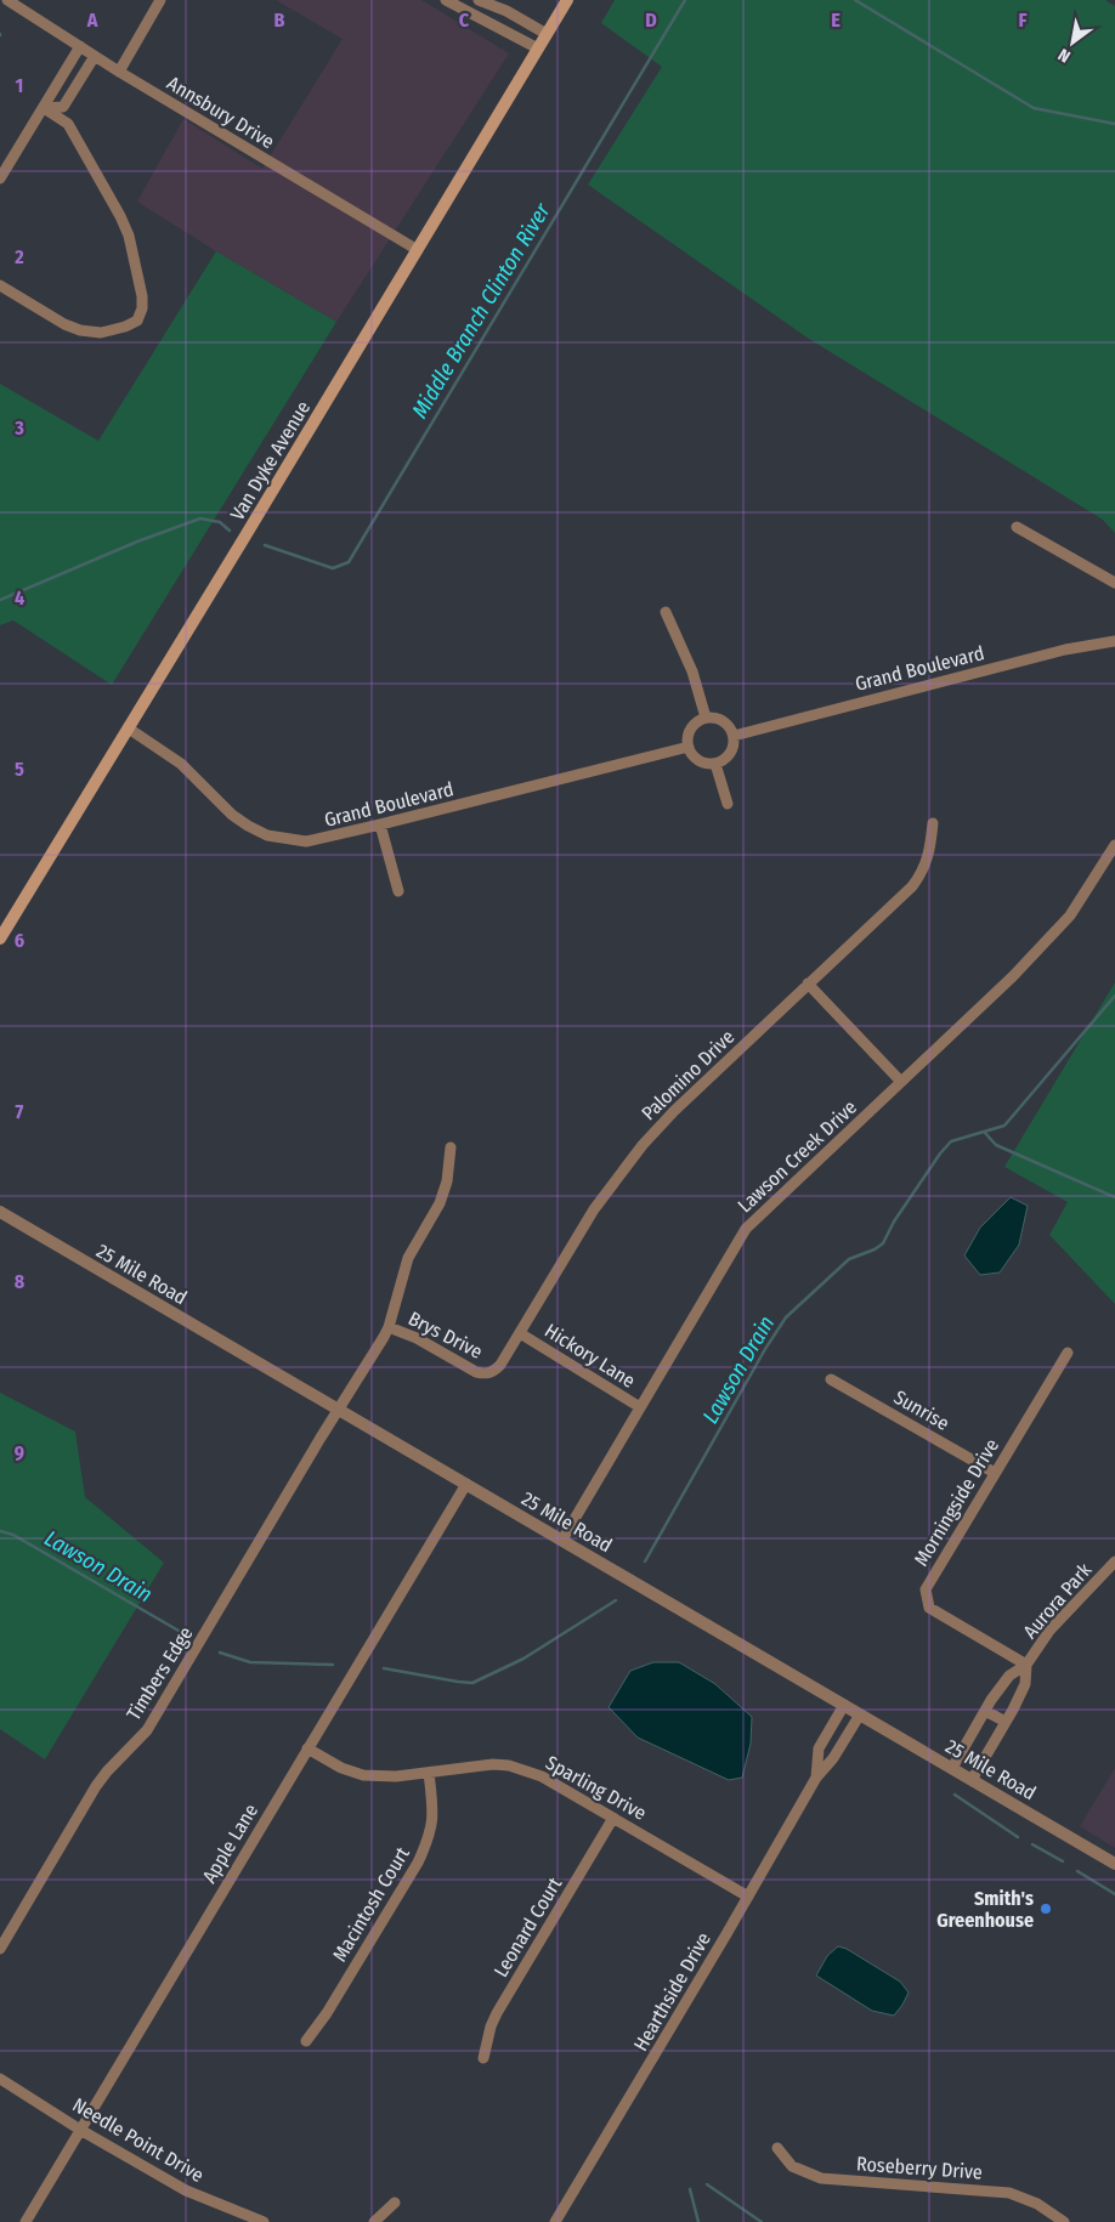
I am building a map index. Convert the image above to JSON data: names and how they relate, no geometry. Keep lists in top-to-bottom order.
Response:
{
  "streets": {
    "main road": ["Van Dyke Avenue"],
    "street": [
      "Annsbury Drive",
      "Grand Boulevard",
      "Palomino Drive",
      "Lawson Creek Drive",
      "25 Mile Road",
      "Brys Drive",
      "Hickory Lane",
      "Sunrise",
      "Morningside Drive",
      "Aurora Park",
      "Timbers Edge",
      "Sparling Drive",
      "Apple Lane",
      "Macintosh Court",
      "Leonard Court",
      "Hearthside Drive",
      "Needle Point Drive",
      "Roseberry Drive"
    ]
  },
  "crossings": [
    ["Annsbury Drive", "Van Dyke Avenue"],
    ["Van Dyke Avenue", "Grand Boulevard"],
    ["Palomino Drive", "Brys Drive"],
    ["Palomino Drive", "Hickory Lane"],
    ["Lawson Creek Drive", "25 Mile Road"],
    ["Lawson Creek Drive", "Hickory Lane"],
    ["25 Mile Road", "Aurora Park"],
    ["25 Mile Road", "Timbers Edge"],
    ["25 Mile Road", "Apple Lane"],
    ["25 Mile Road", "Hearthside Drive"],
    ["Brys Drive", "Timbers Edge"],
    ["Sunrise", "Morningside Drive"],
    ["Morningside Drive", "Aurora Park"],
    ["Sparling Drive", "Apple Lane"],
    ["Sparling Drive", "Macintosh Court"],
    ["Sparling Drive", "Leonard Court"],
    ["Sparling Drive", "Hearthside Drive"],
    ["Apple Lane", "Needle Point Drive"]
  ],
  "water": ["Middle Branch Clinton River", "Lawson Drain"],
  "places": ["Smith's Greenhouse"],
  "north": "bottom left",
  "grid": {
    "columns": [
      "A",
      "B",
      "C",
      "D",
      "E",
      "F"
    ],
    "rows": [
      "1",
      "2",
      "3",
      "4",
      "5",
      "6",
      "7",
      "8",
      "9"
    ]
  }
}
